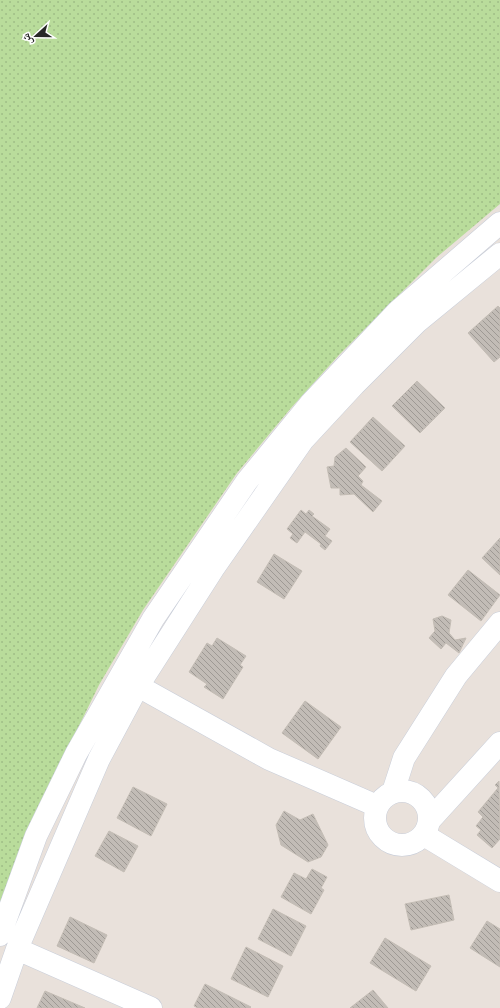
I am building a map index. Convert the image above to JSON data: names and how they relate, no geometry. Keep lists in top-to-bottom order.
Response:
{
  "north": "left"
}
